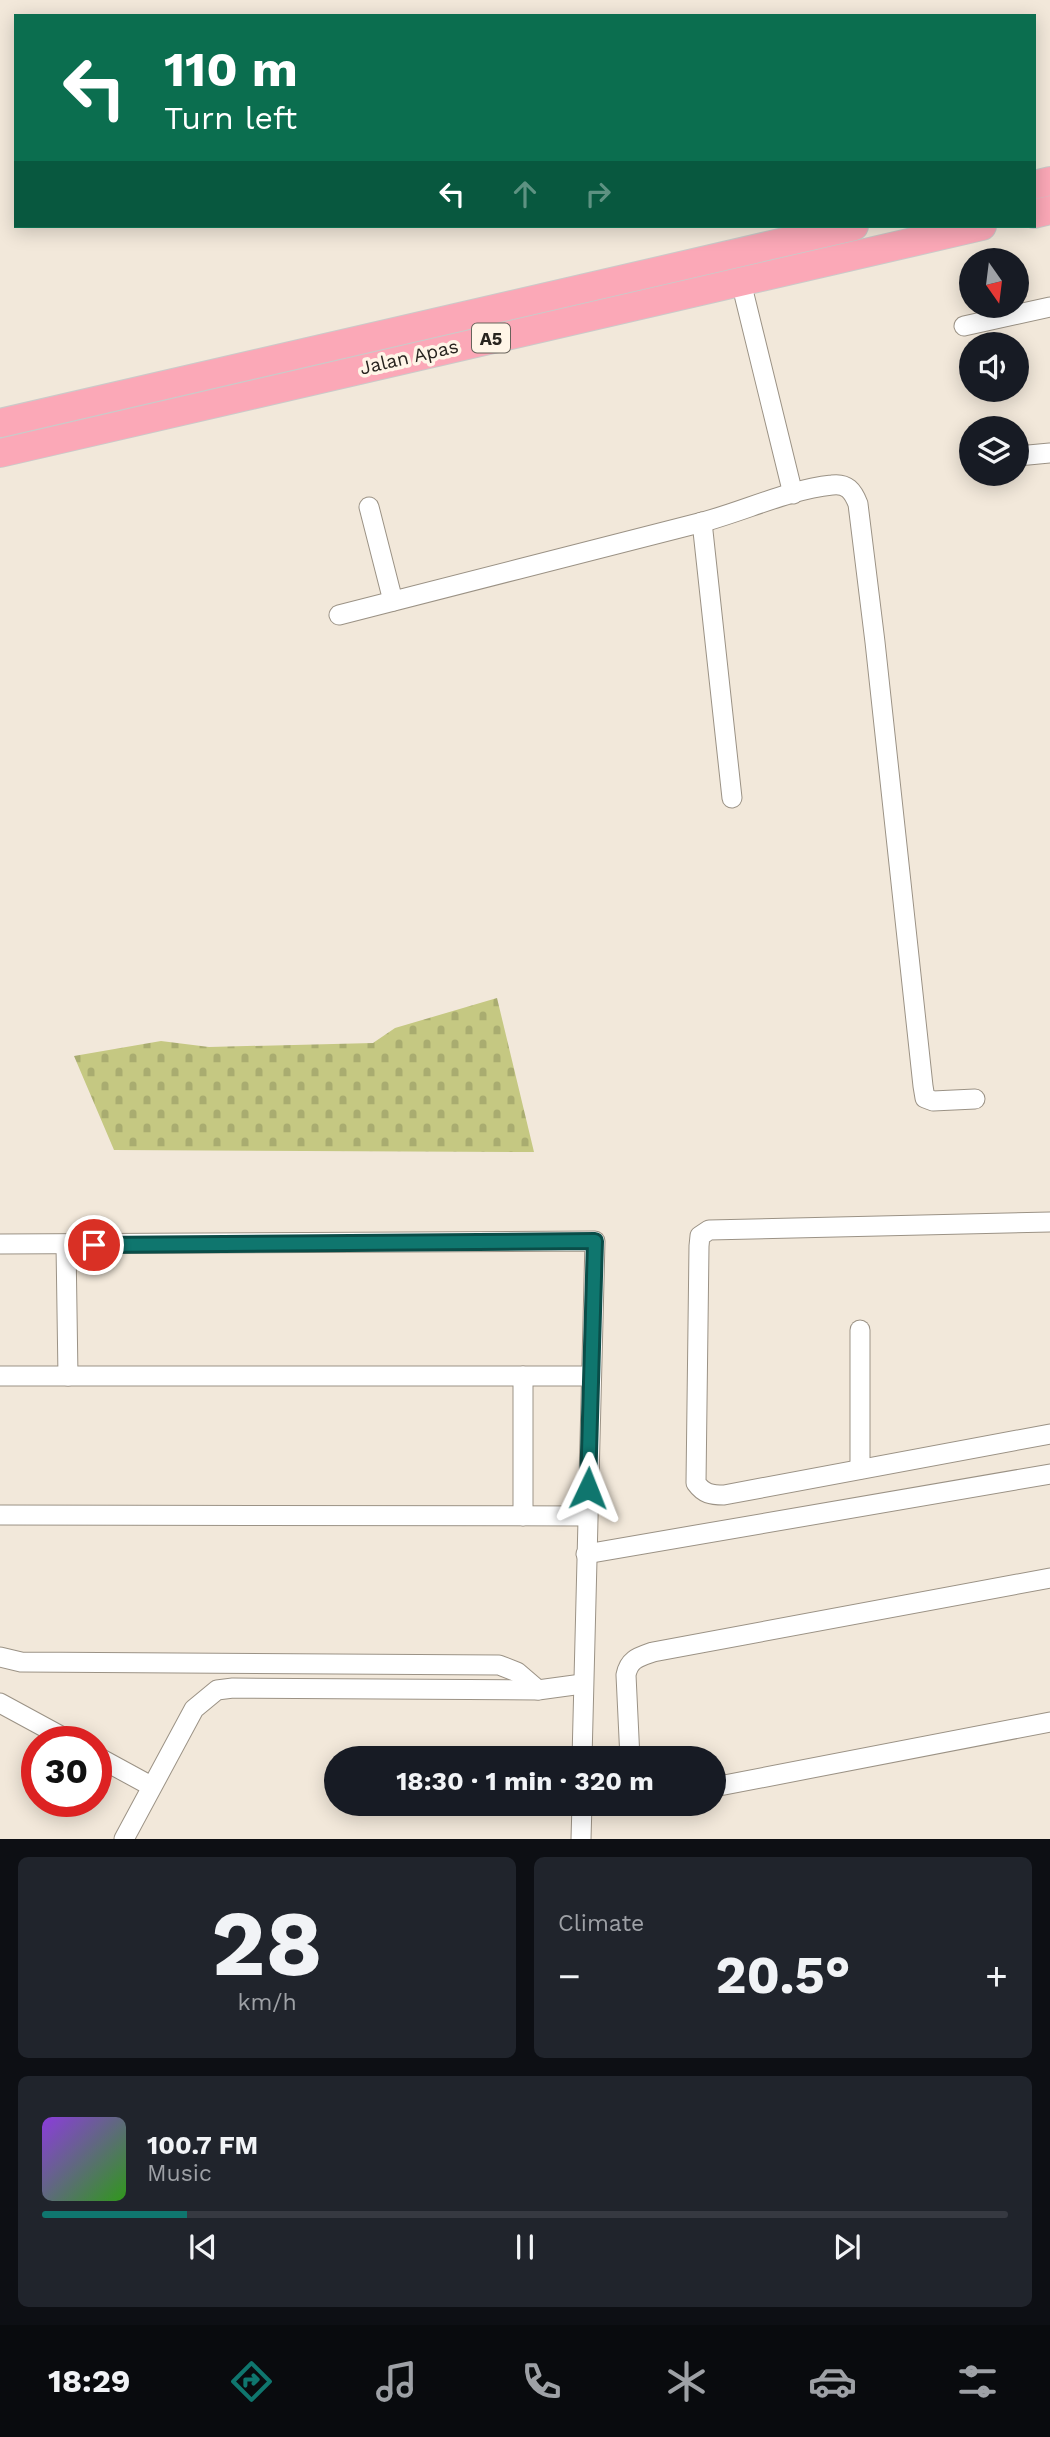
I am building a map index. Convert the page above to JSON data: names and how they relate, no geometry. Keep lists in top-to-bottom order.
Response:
{
  "streets": {
    "highway": ["A5", "Jalan Apas"]
  },
  "north": "bottom",
  "page": {
    "turn": ["110 m", "Turn left"],
    "limit": "30",
    "trip": "18:30 · 1 min · 320 m",
    "tile": [
      ["28", "km/h"],
      "Climate"
    ],
    "heat": ["−", "20.5°", "+"],
    "song": ["100.7 FM", "Music"],
    "tabs": "18:29"
  }
}
